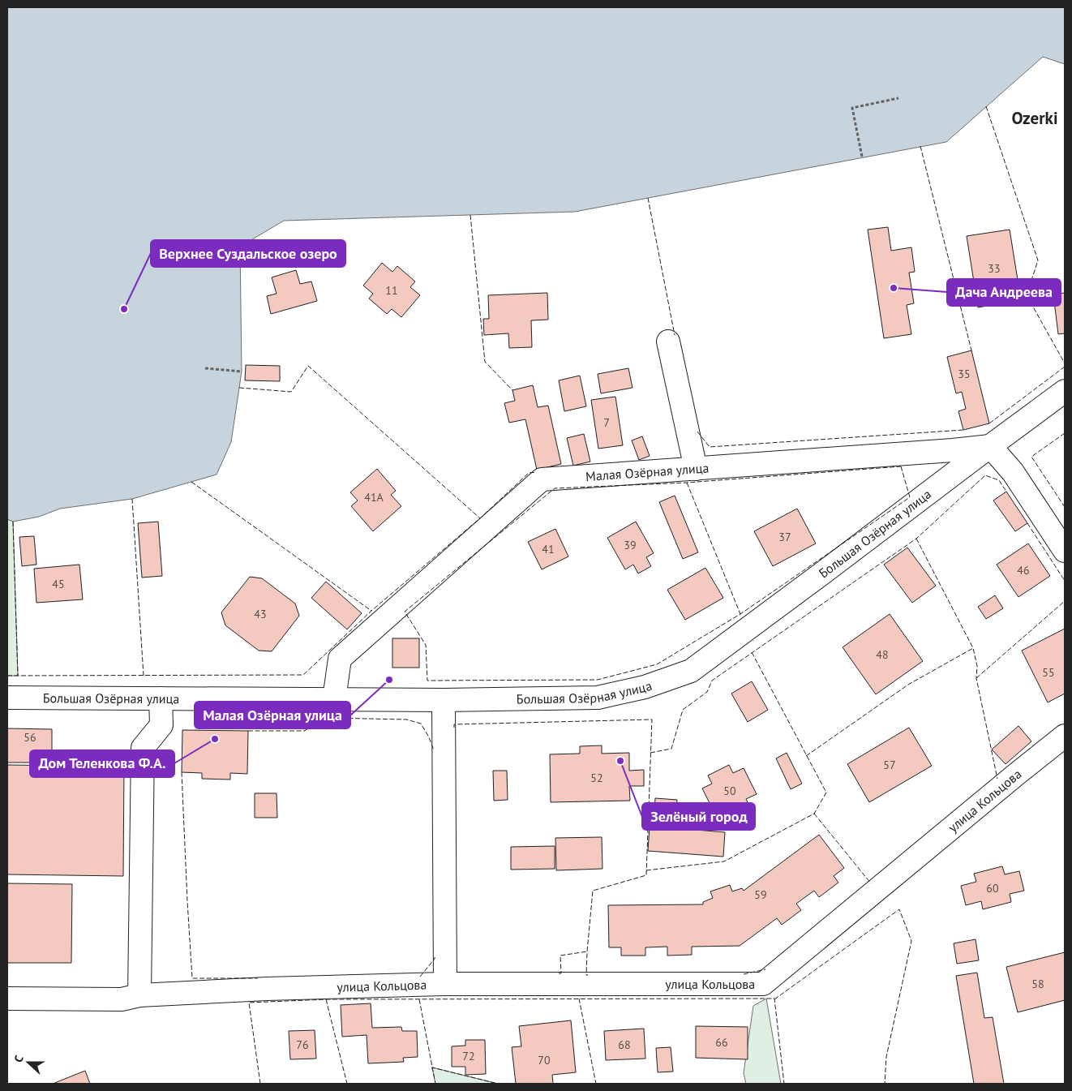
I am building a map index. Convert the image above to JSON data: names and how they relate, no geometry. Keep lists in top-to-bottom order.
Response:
{
  "streets": {
    "street": ["Малая Озёрная улица", "Большая Озёрная улица", "улица Кольцова"]
  },
  "crossings": [
    ["Малая Озёрная улица", "Большая Озёрная улица"]
  ],
  "districts": ["Ozerki"],
  "places": [
    "Дача Андреева",
    "Верхнее Суздальское озеро",
    "Малая Озёрная улица",
    "Дом Теленкова Ф.А.",
    "Зелёный город"
  ],
  "house_numbers": [
    "33",
    "11",
    "35",
    "7",
    "41А",
    "37",
    "39",
    "41",
    "46",
    "45",
    "43",
    "48",
    "55",
    "56",
    "57",
    "52",
    "50",
    "60",
    "59",
    "58",
    "66",
    "76",
    "68",
    "72",
    "70"
  ],
  "north": "left"
}
